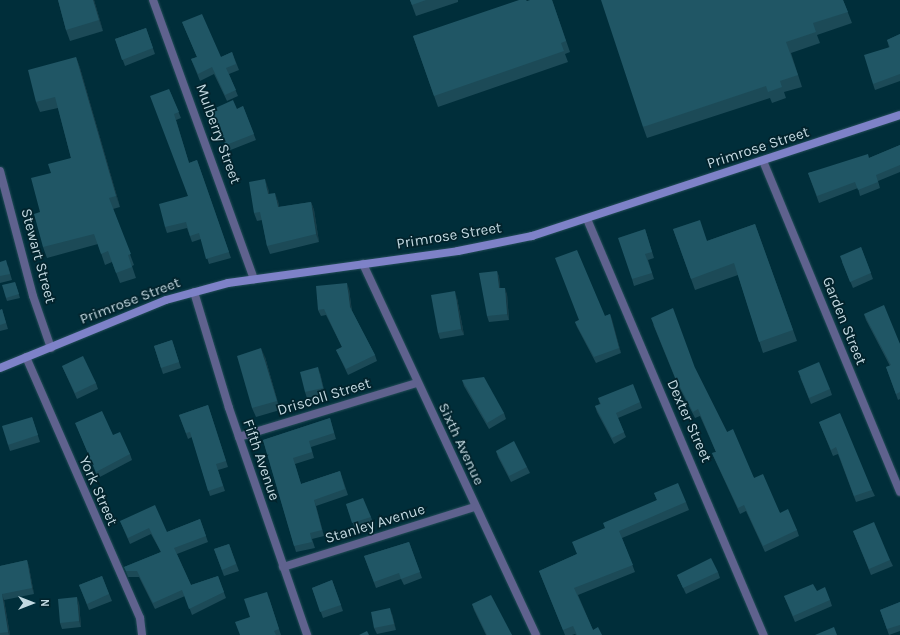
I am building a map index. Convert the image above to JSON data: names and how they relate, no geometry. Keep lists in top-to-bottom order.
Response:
{
  "streets": {
    "main road": ["Primrose Street"],
    "street": [
      "Mulberry Street",
      "Stewart Street",
      "Garden Street",
      "Driscoll Street",
      "Dexter Street",
      "Sixth Avenue",
      "Fifth Avenue",
      "York Street",
      "Stanley Avenue"
    ]
  },
  "crossings": [
    ["Mulberry Street", "Primrose Street"],
    ["Primrose Street", "Stewart Street"],
    ["Primrose Street", "Garden Street"],
    ["Primrose Street", "Dexter Street"],
    ["Primrose Street", "Sixth Avenue"],
    ["Primrose Street", "Fifth Avenue"],
    ["Primrose Street", "York Street"],
    ["Driscoll Street", "Sixth Avenue"],
    ["Driscoll Street", "Fifth Avenue"],
    ["Sixth Avenue", "Stanley Avenue"],
    ["Fifth Avenue", "Stanley Avenue"]
  ],
  "north": "right"
}
